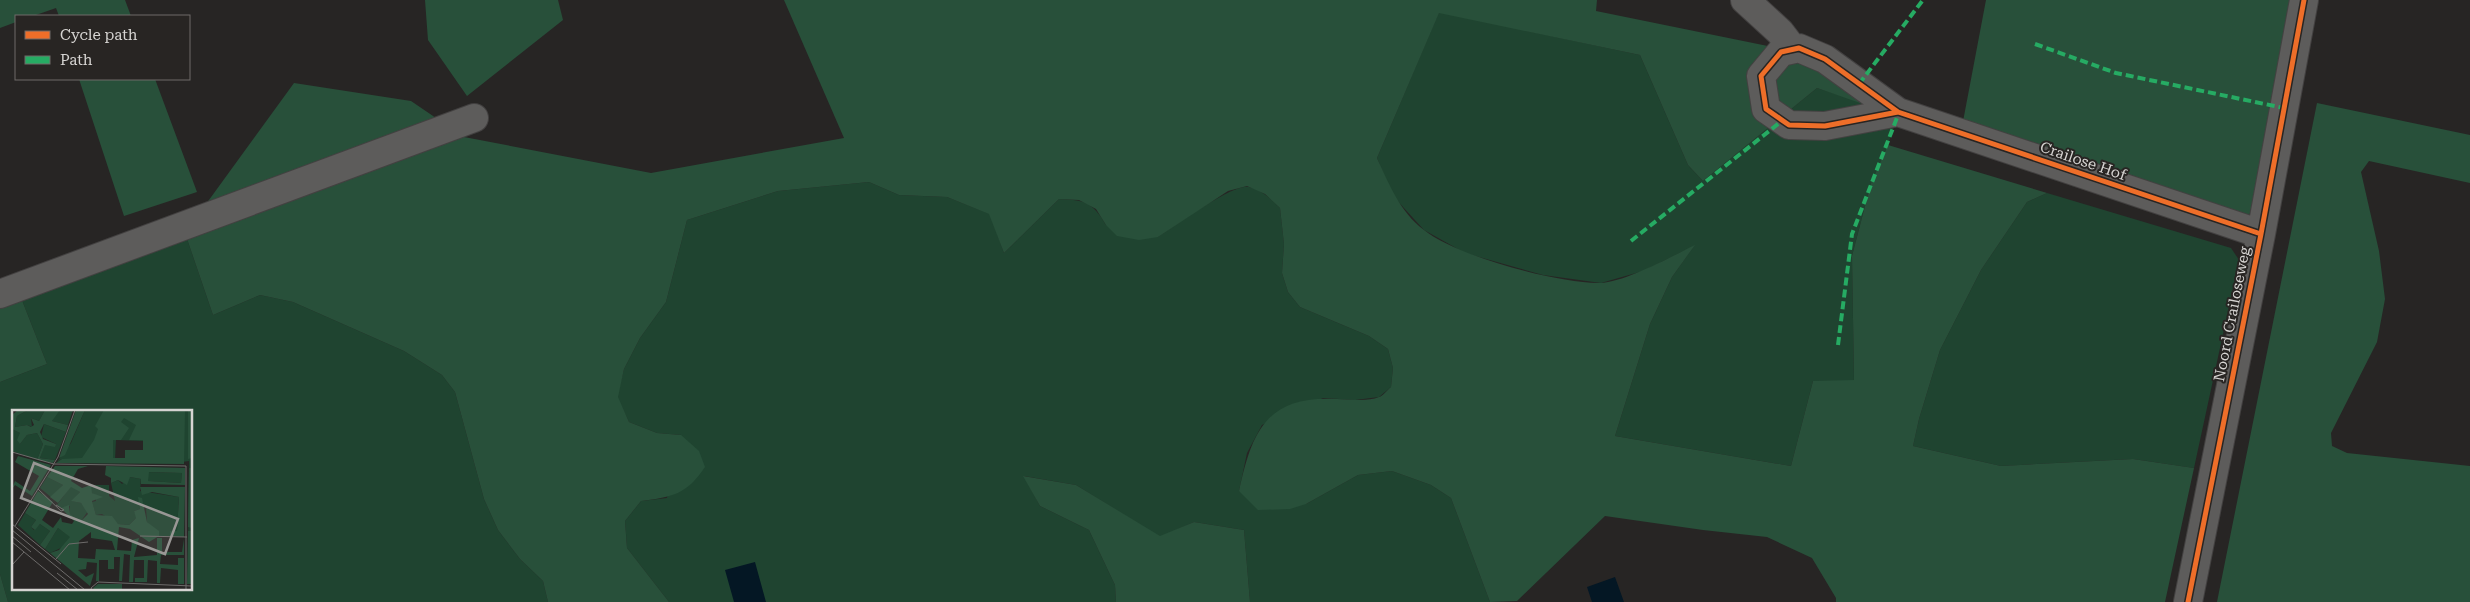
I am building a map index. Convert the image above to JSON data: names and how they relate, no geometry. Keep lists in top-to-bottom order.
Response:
{
  "streets": {
    "street": ["Crailose Hof", "Noord Crailoseweg"]
  },
  "crossings": [
    ["Crailose Hof", "Noord Crailoseweg"]
  ],
  "legend": ["Cycle path", "Path"]
}
